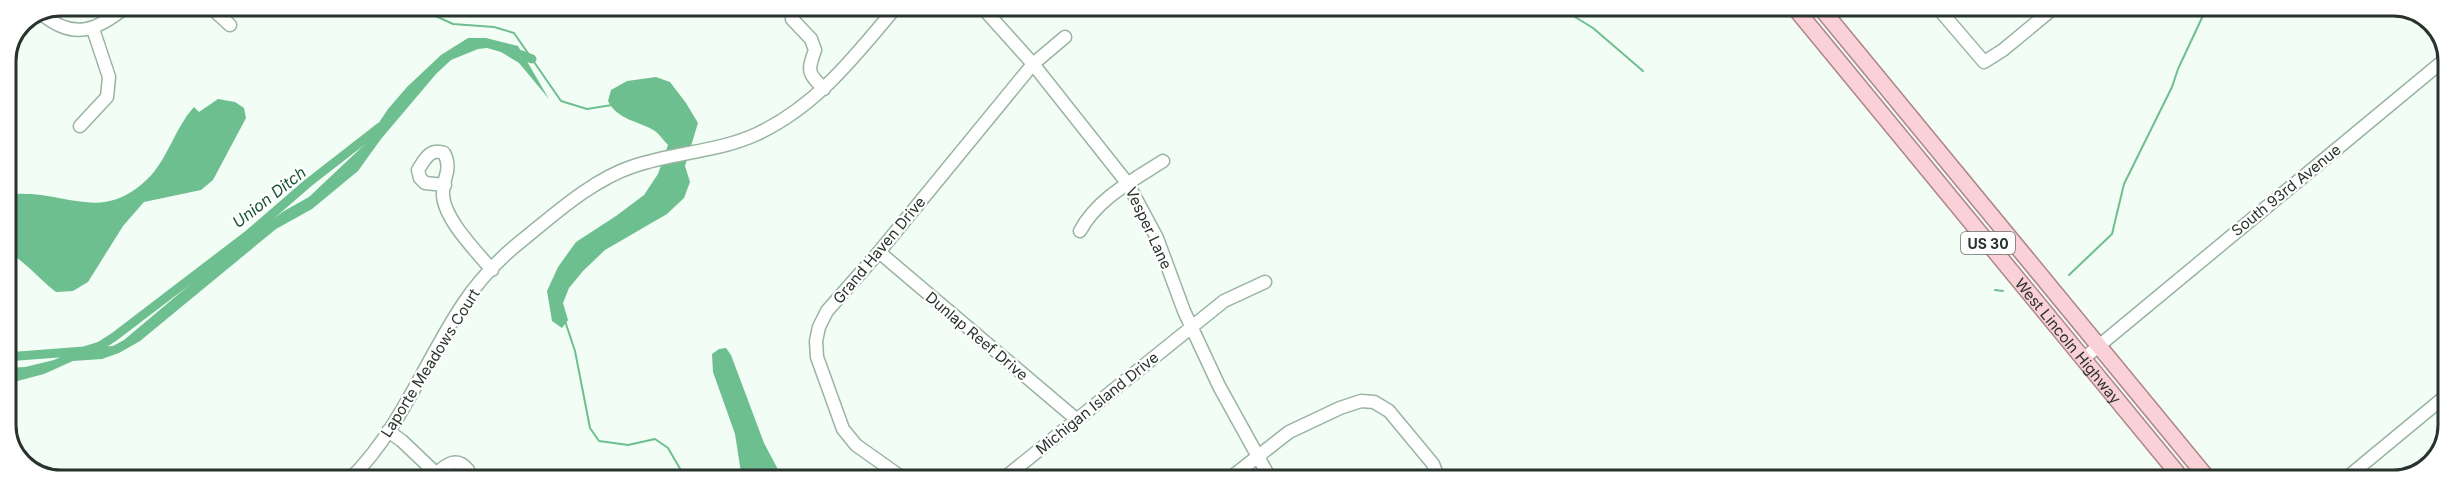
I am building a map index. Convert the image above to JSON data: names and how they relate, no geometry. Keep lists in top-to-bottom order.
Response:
{
  "streets": {
    "main road": ["US 30", "West Lincoln Highway"],
    "street": [
      "South 93rd Avenue",
      "Vesper Lane",
      "Grand Haven Drive",
      "Dunlap Reef Drive",
      "Laporte Meadows Court",
      "Michigan Island Drive"
    ]
  },
  "crossings": [
    ["South 93rd Avenue", "West Lincoln Highway"],
    ["Vesper Lane", "Grand Haven Drive"],
    ["Vesper Lane", "Michigan Island Drive"],
    ["Grand Haven Drive", "Dunlap Reef Drive"],
    ["Dunlap Reef Drive", "Michigan Island Drive"]
  ],
  "water": ["Union Ditch"]
}
